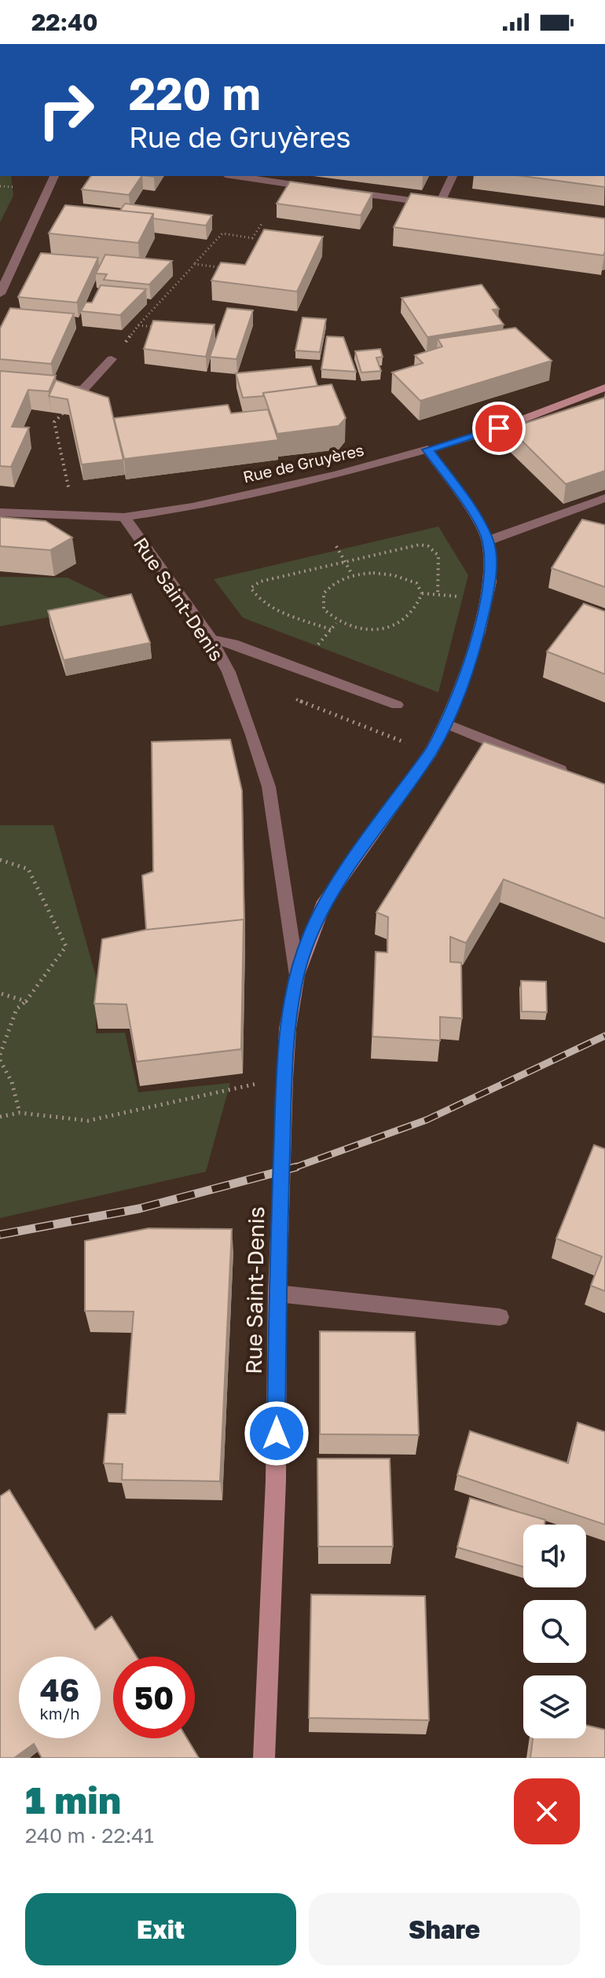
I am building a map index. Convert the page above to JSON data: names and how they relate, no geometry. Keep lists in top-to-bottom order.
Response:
{
  "streets": {
    "main road": ["Rue de Gruyères", "Rue Saint-Denis"]
  },
  "crossings": [
    ["Rue de Gruyères", "Rue Saint-Denis"]
  ],
  "page": {
    "status": "22:40",
    "turn": ["220 m", "Rue de Gruyères"],
    "speed": "46 km/h",
    "limit": "50",
    "heading": ["1 min", "240 m · 22:41"],
    "buttons": ["Exit", "Share"]
  }
}
